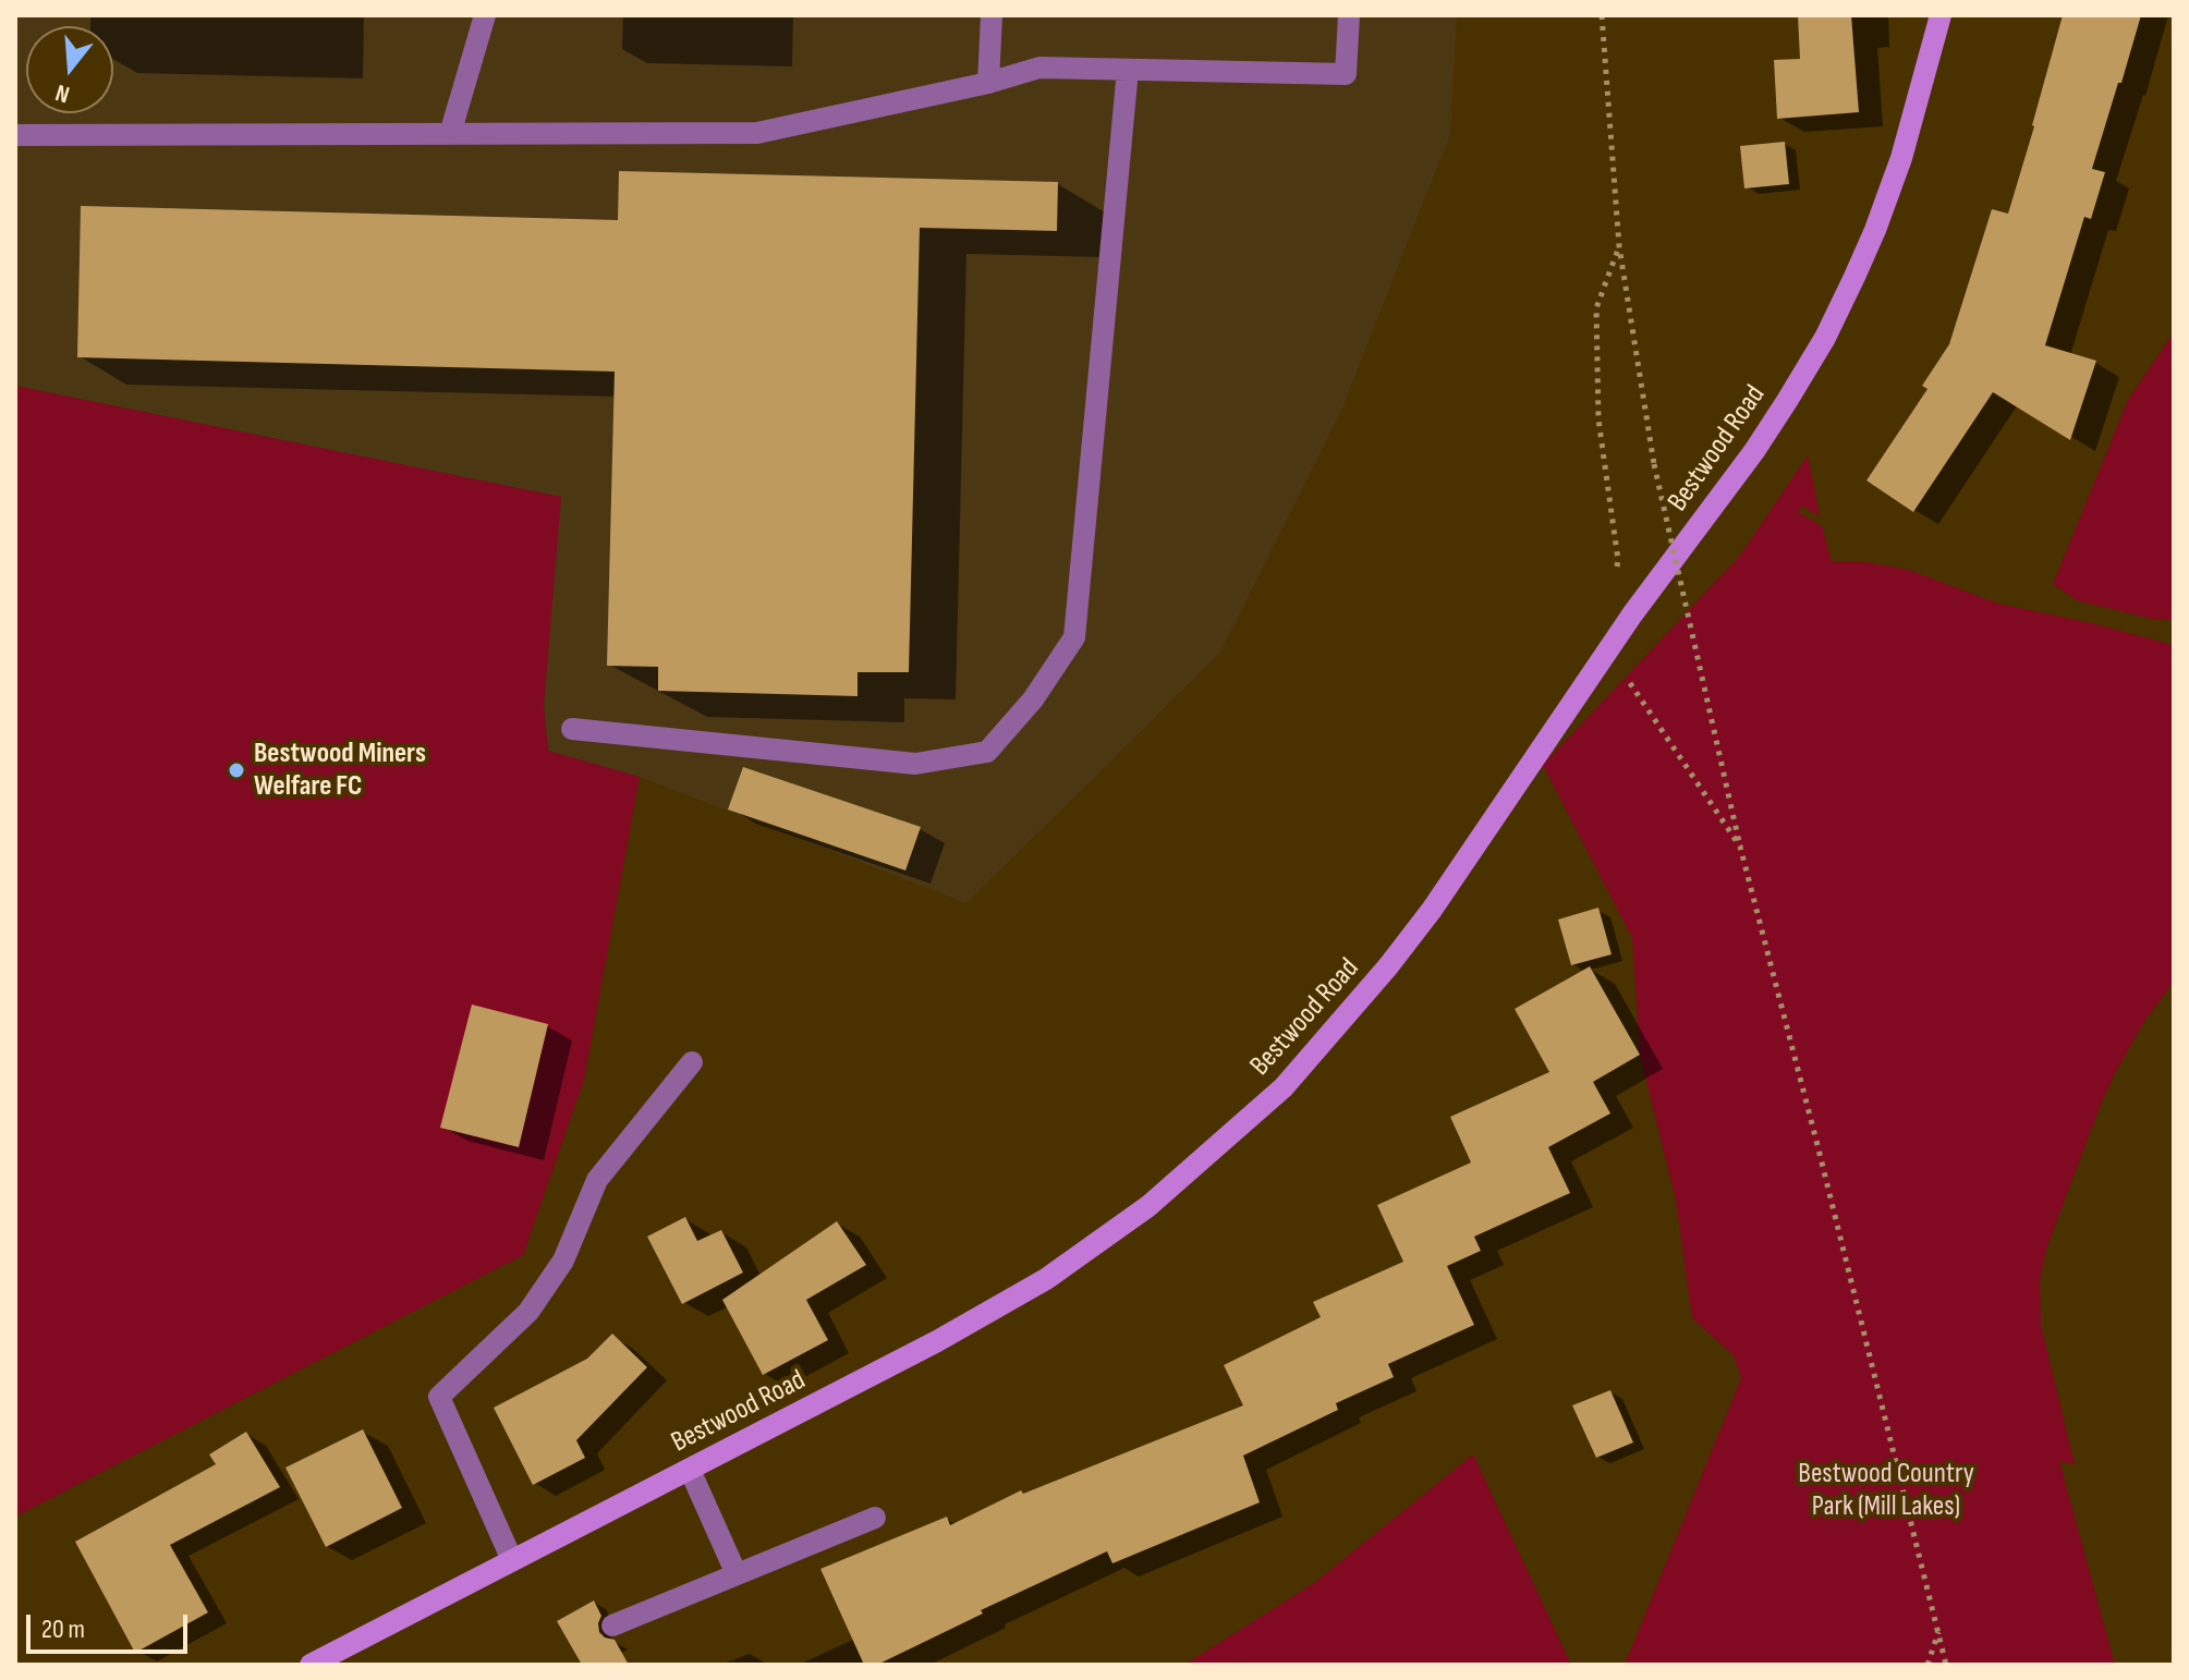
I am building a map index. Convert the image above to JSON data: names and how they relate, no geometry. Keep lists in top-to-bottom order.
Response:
{
  "streets": {
    "main road": ["Bestwood Road"]
  },
  "parks": ["Bestwood Country Park (Mill Lakes)"],
  "places": ["Bestwood Miners Welfare FC"],
  "scale_bar": "20 m",
  "north": "bottom"
}
